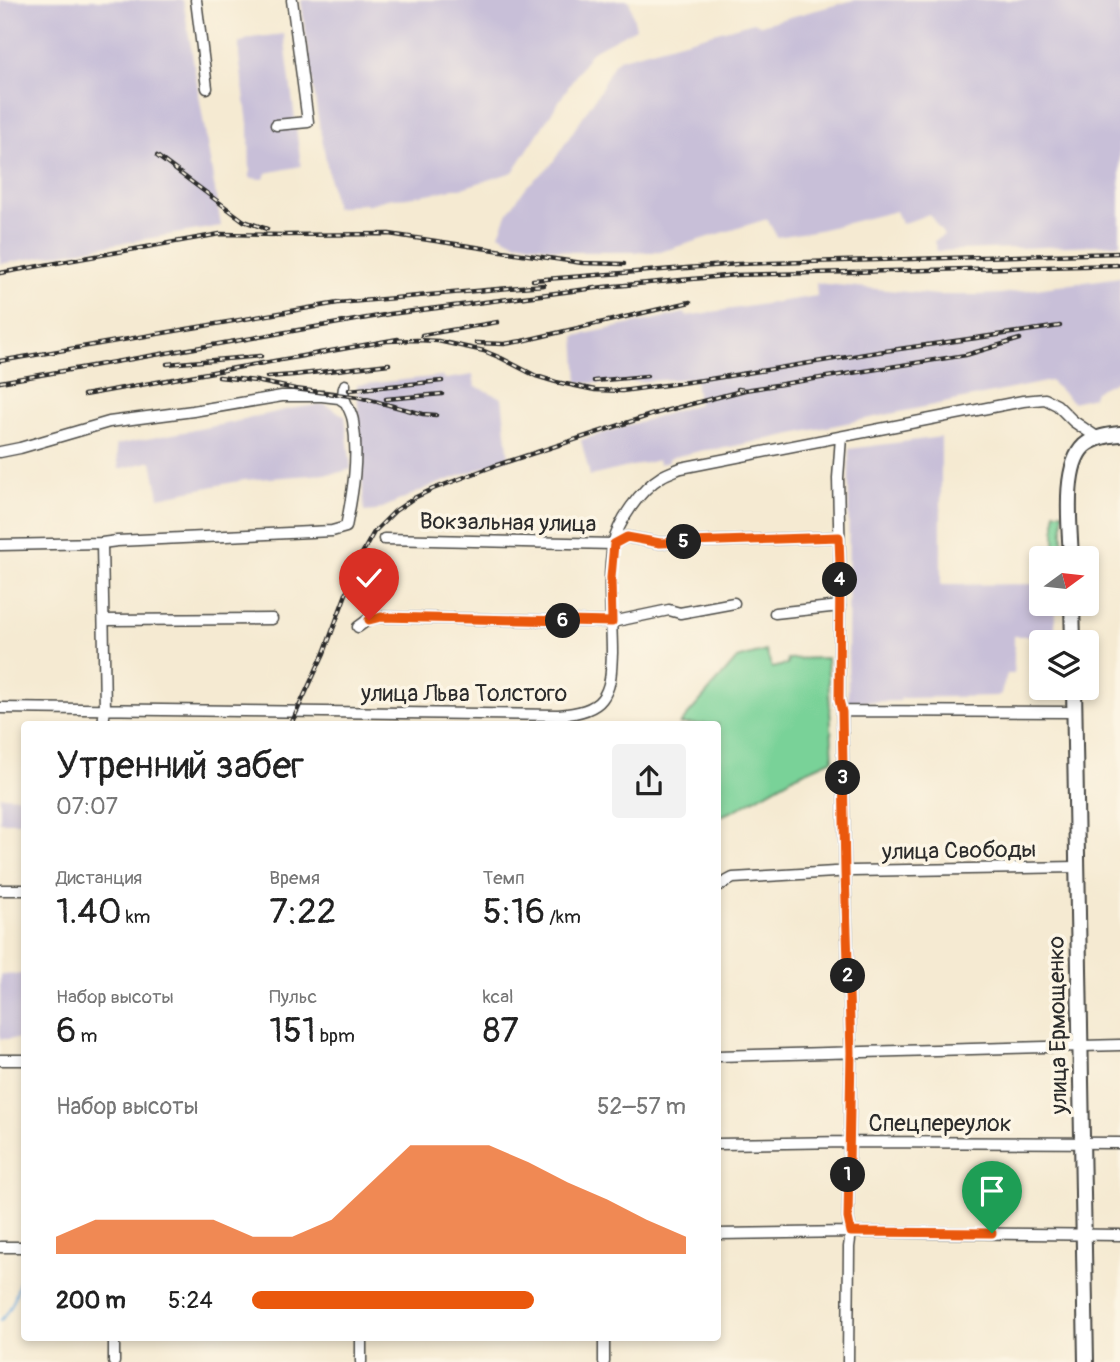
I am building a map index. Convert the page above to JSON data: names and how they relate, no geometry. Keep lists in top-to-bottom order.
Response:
{
  "streets": {
    "highway": ["улица Ермощенко"],
    "street": [
      "Вокзальная улица",
      "улица Льва Толстого",
      "улица Свободы",
      "Спецпереулок"
    ]
  },
  "crossings": [
    ["Вокзальная улица", "улица Льва Толстого"],
    ["улица Свободы", "улица Ермощенко"],
    ["улица Ермощенко", "Спецпереулок"]
  ],
  "north": "right",
  "page": {
    "pins": [
      "5",
      "4",
      "6",
      "3",
      "2",
      "1"
    ],
    "heading": ["Утренний забег", "07:07"],
    "stats": [
      ["Дистанция", "1.40 km"],
      ["Время", "7:22"],
      ["Темп", "5:16 /km"],
      ["Набор высоты", "6 m"],
      ["Пульс", "151 bpm"],
      ["kcal", "87"]
    ],
    "chart": ["Набор высоты", "52–57 m"],
    "list": [
      {
        "name": "200 m",
        "note": "5:24"
      }
    ]
  }
}
